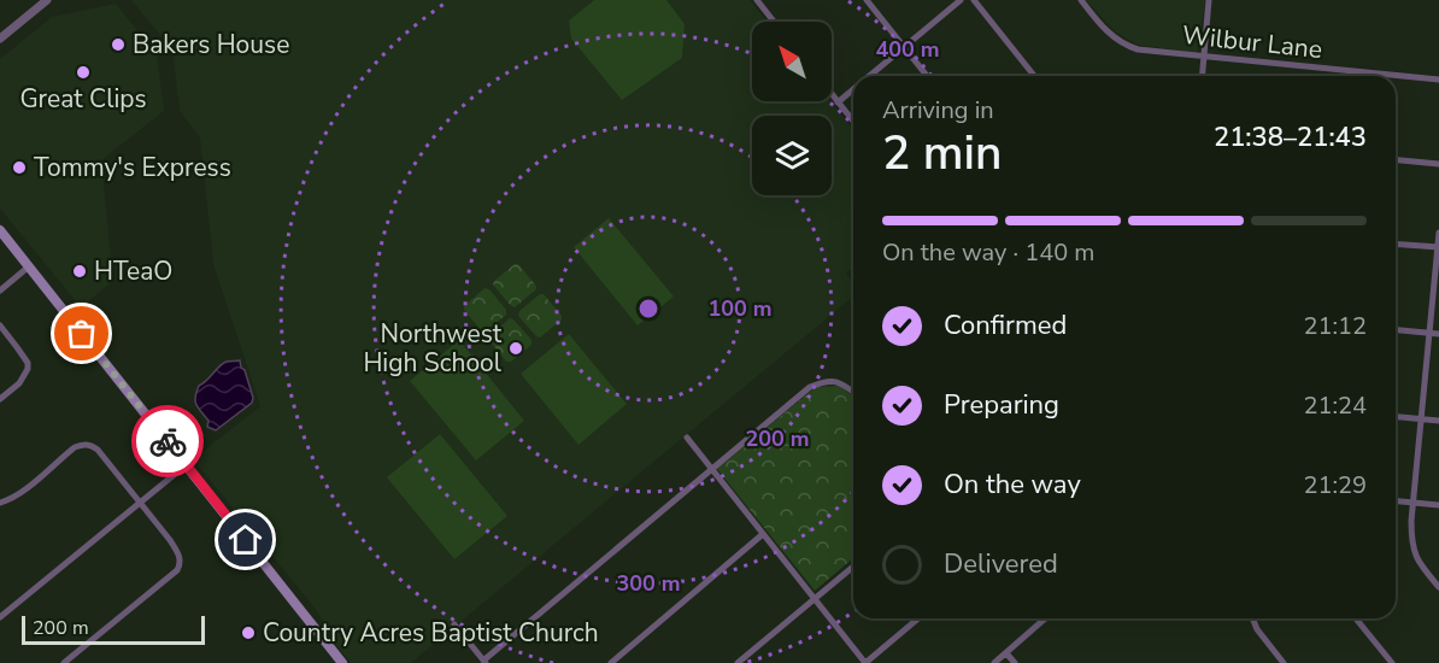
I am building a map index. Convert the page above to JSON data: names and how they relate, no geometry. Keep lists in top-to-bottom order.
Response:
{
  "streets": {
    "street": ["Wilbur Lane"]
  },
  "places": [
    "Bakers House",
    "Great Clips",
    "Tommy's Express",
    "HTeaO",
    "Northwest High School",
    "Country Acres Baptist Church"
  ],
  "scale_bar": "200 m",
  "north": "top left",
  "page": {
    "heading": ["2 min", "Arriving in", "21:38–21:43"],
    "bar": "On the way · 140 m",
    "list": [
      ["Confirmed", "21:12"],
      ["Preparing", "21:24"],
      ["On the way", "21:29"],
      "Delivered"
    ],
    "scale": "200 m"
  },
  "rings": [
    "400 m",
    "100 m",
    "200 m",
    "300 m"
  ]
}
